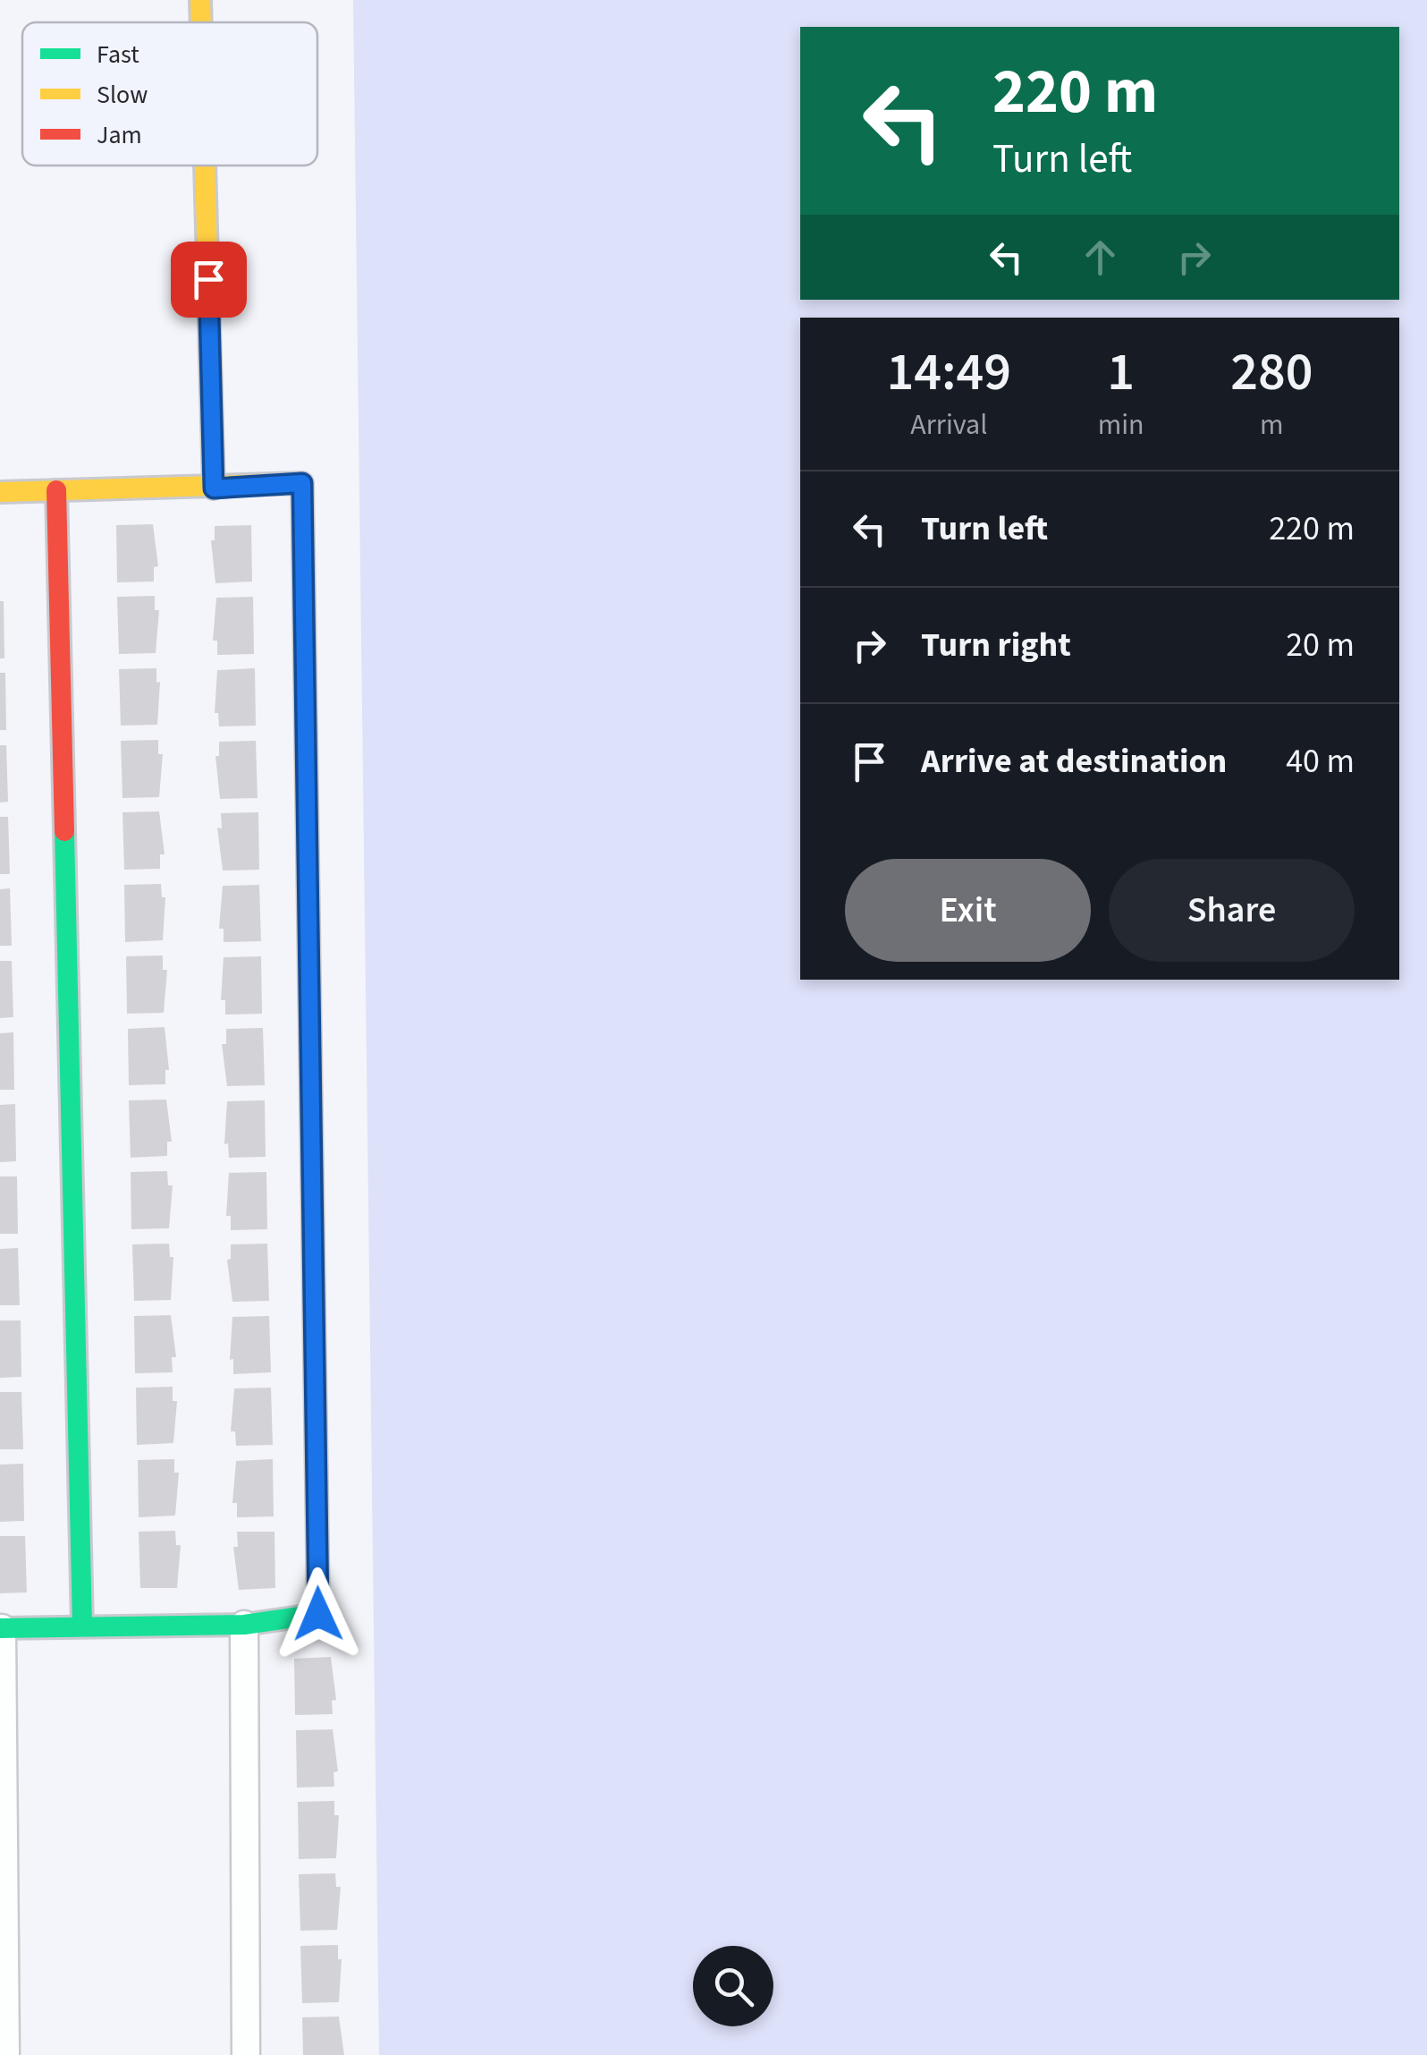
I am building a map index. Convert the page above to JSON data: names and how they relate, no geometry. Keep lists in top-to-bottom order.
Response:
{
  "legend": ["Fast", "Slow", "Jam"],
  "page": {
    "turn": ["220 m", "Turn left"],
    "eta": [
      "14:49",
      "Arrival",
      "1",
      "min",
      "280",
      "m"
    ],
    "list": [
      {
        "name": "Turn left",
        "value": "220 m"
      },
      {
        "name": "Turn right",
        "value": "20 m"
      },
      {
        "name": "Arrive at destination",
        "value": "40 m"
      }
    ],
    "buttons": ["Exit", "Share"]
  }
}
